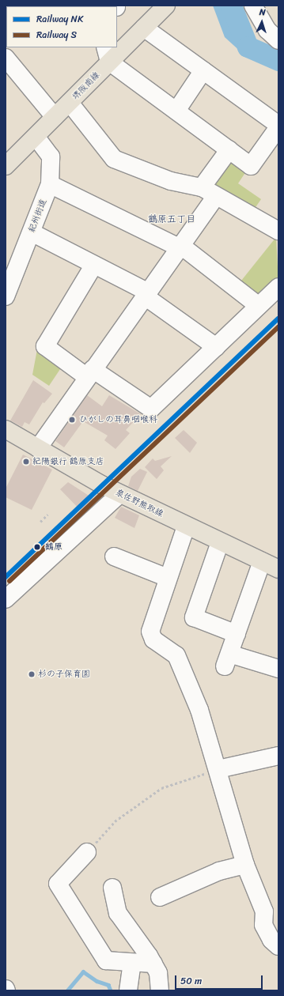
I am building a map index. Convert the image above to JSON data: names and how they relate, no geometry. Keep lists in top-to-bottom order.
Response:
{
  "streets": {
    "main road": ["堺阪南線", "泉佐野熊取線"],
    "street": ["紀州街道"]
  },
  "crossings": [
    ["堺阪南線", "紀州街道"]
  ],
  "districts": ["鶴原五丁目"],
  "places": [
    "ひがしの耳鼻咽喉科",
    "紀陽銀行 鶴原支店",
    "鶴原",
    "杉の子保育園"
  ],
  "lines": ["rail line NK", "rail line S"],
  "legend": ["Railway NK", "Railway S"],
  "scale_bar": "50 m",
  "north": "top"
}
